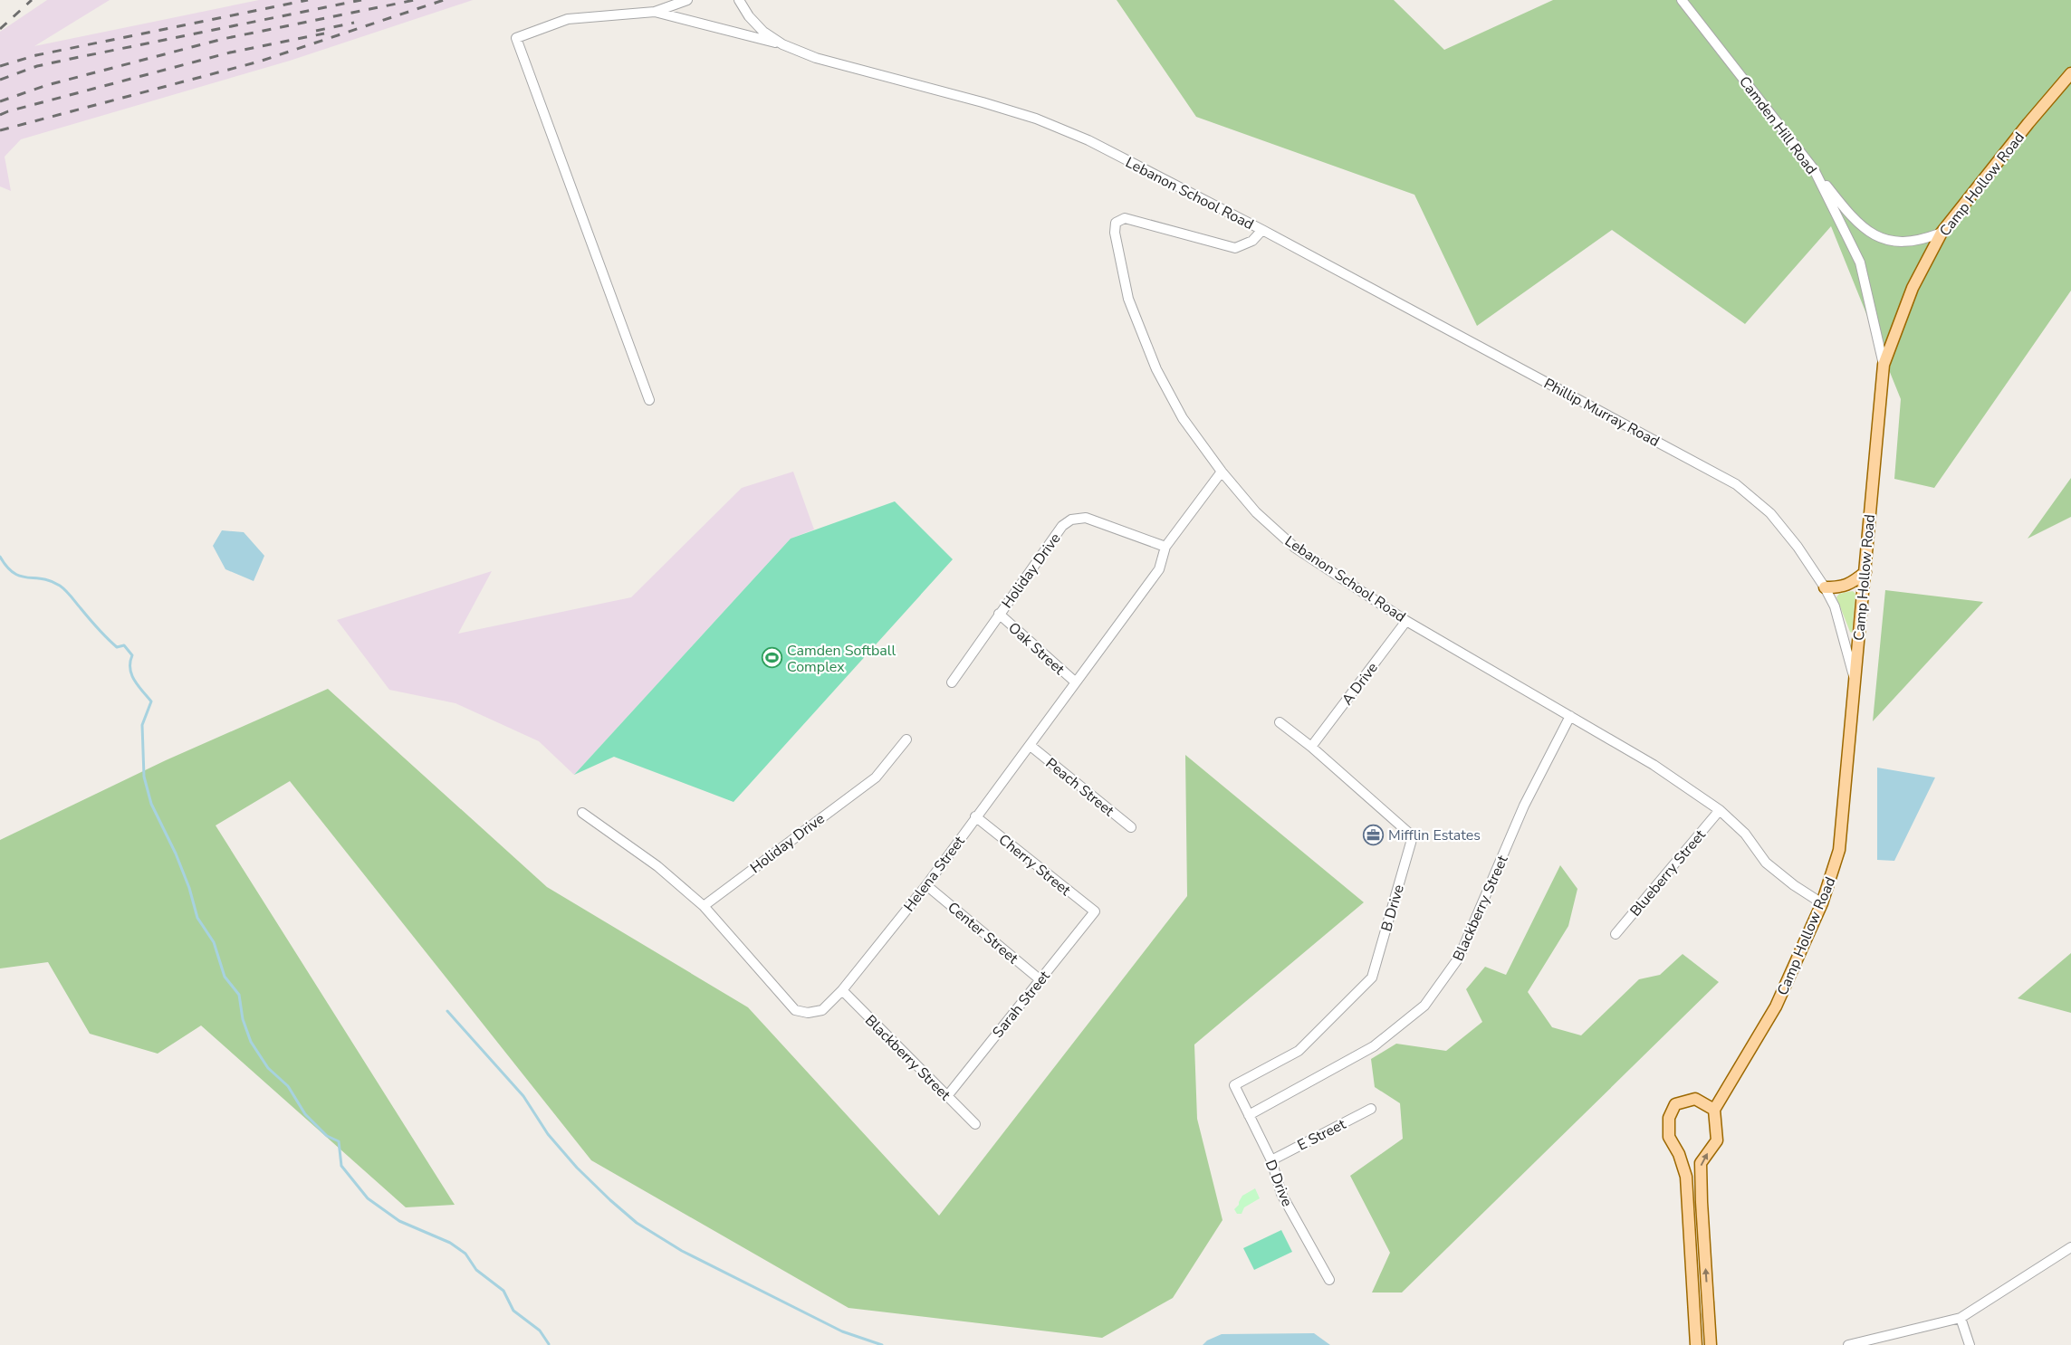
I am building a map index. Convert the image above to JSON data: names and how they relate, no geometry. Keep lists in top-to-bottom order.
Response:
{
  "streets": {
    "main road": ["Camp Hollow Road"],
    "street": [
      "Camden Hill Road",
      "Lebanon School Road",
      "Phillip Murray Road",
      "Holiday Drive",
      "Oak Street",
      "A Drive",
      "Peach Street",
      "Cherry Street",
      "Blueberry Street",
      "Helena Street",
      "B Drive",
      "Blackberry Street",
      "Center Street",
      "Sarah Street",
      "E Street",
      "D Drive"
    ]
  },
  "crossings": [
    ["Camden Hill Road", "Camp Hollow Road"],
    ["Camp Hollow Road", "Lebanon School Road"],
    ["Camp Hollow Road", "Phillip Murray Road"],
    ["Lebanon School Road", "Phillip Murray Road"],
    ["Lebanon School Road", "A Drive"],
    ["Lebanon School Road", "Blueberry Street"],
    ["Lebanon School Road", "Helena Street"],
    ["Lebanon School Road", "Blackberry Street"],
    ["Holiday Drive", "Oak Street"],
    ["Holiday Drive", "Helena Street"],
    ["Oak Street", "Helena Street"],
    ["A Drive", "B Drive"],
    ["Peach Street", "Helena Street"],
    ["Cherry Street", "Helena Street"],
    ["Cherry Street", "Sarah Street"],
    ["Helena Street", "Blackberry Street"],
    ["Helena Street", "Center Street"],
    ["B Drive", "D Drive"],
    ["Blackberry Street", "Sarah Street"],
    ["Blackberry Street", "D Drive"],
    ["Center Street", "Sarah Street"],
    ["E Street", "D Drive"]
  ],
  "places": {
    "sports": ["Camden Softball Complex"],
    "office": ["Mifflin Estates"]
  }
}
